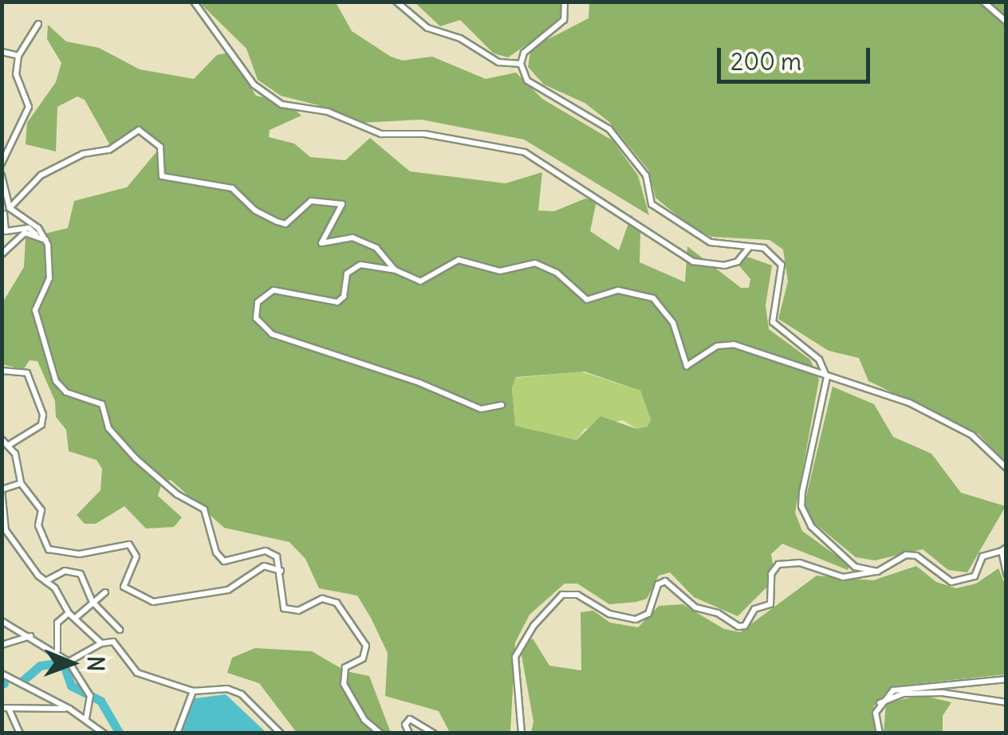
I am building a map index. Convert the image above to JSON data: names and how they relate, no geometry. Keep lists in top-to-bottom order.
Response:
{
  "scale_bar": "200 m",
  "north": "right"
}
